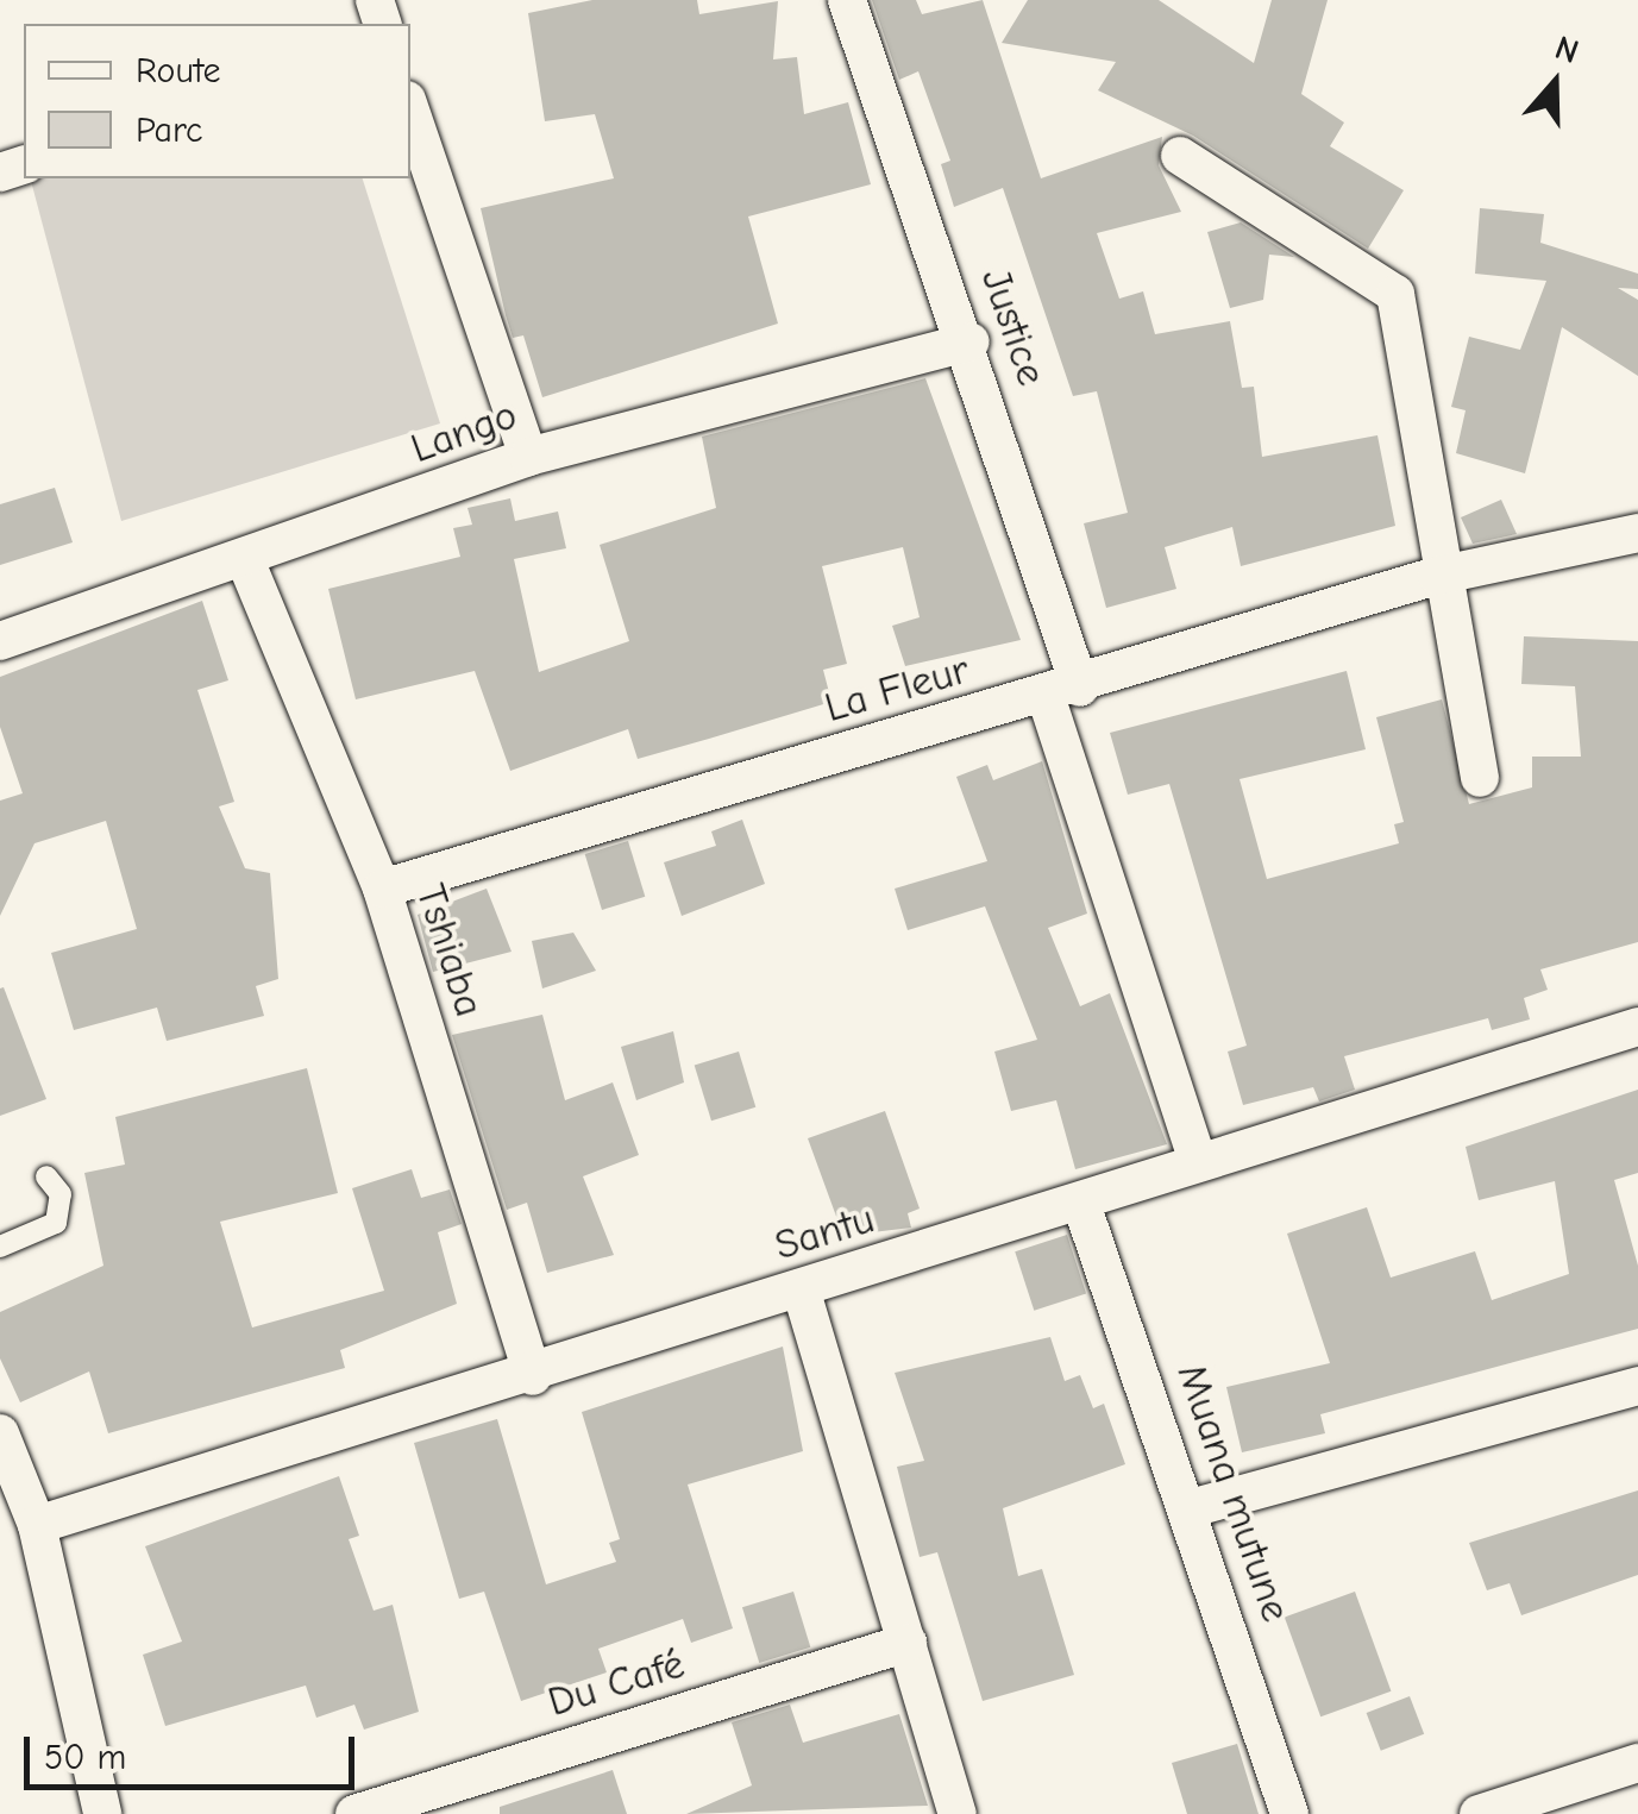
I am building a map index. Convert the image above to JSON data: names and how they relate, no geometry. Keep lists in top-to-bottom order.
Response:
{
  "streets": {
    "street": [
      "Justice",
      "Lango",
      "La Fleur",
      "Tshiaba",
      "Santu",
      "Muana mutune",
      "Du Café"
    ]
  },
  "crossings": [
    ["Justice", "Lango"],
    ["Justice", "La Fleur"],
    ["Justice", "Santu"],
    ["Lango", "Tshiaba"],
    ["La Fleur", "Tshiaba"],
    ["Tshiaba", "Santu"],
    ["Santu", "Muana mutune"]
  ],
  "legend": ["Route", "Parc"],
  "scale_bar": "50 m",
  "north": "top"
}
